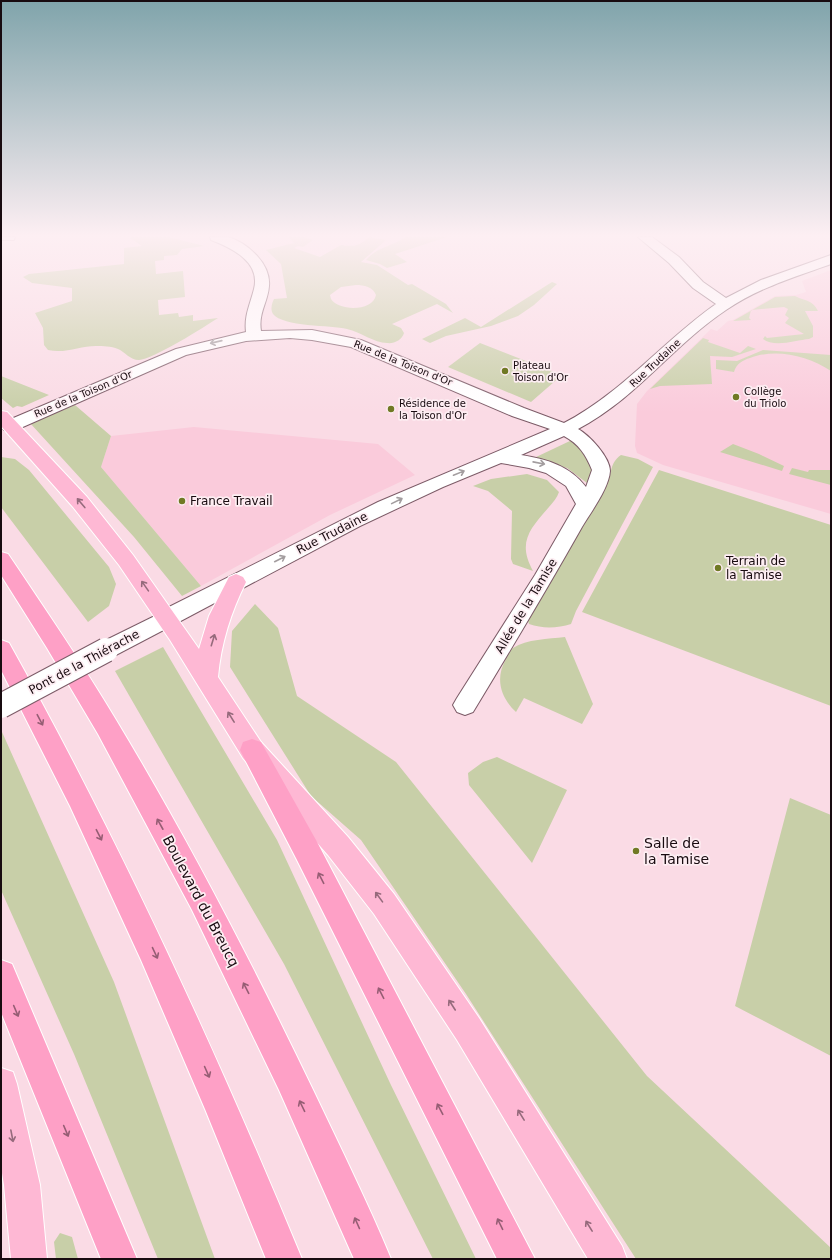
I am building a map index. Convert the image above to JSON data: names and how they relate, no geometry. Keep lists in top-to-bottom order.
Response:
{
  "streets": {
    "highway": ["Boulevard du Breucq"],
    "street": [
      "Rue de la Toison d'Or",
      "Rue Trudaine",
      "Allée de la Tamise",
      "Pont de la Thiérache"
    ]
  },
  "crossings": [
    ["Rue de la Toison d'Or", "Rue Trudaine"],
    ["Rue de la Toison d'Or", "Allée de la Tamise"],
    ["Rue Trudaine", "Allée de la Tamise"],
    ["Rue Trudaine", "Pont de la Thiérache"]
  ],
  "one_way": ["Rue de la Toison d'Or", "Rue Trudaine"],
  "places": [
    "Plateau Toison d'Or",
    "Collège du Triolo",
    "Résidence de la Toison d'Or",
    "France Travail",
    "Terrain de la Tamise",
    "Salle de la Tamise"
  ]
}
